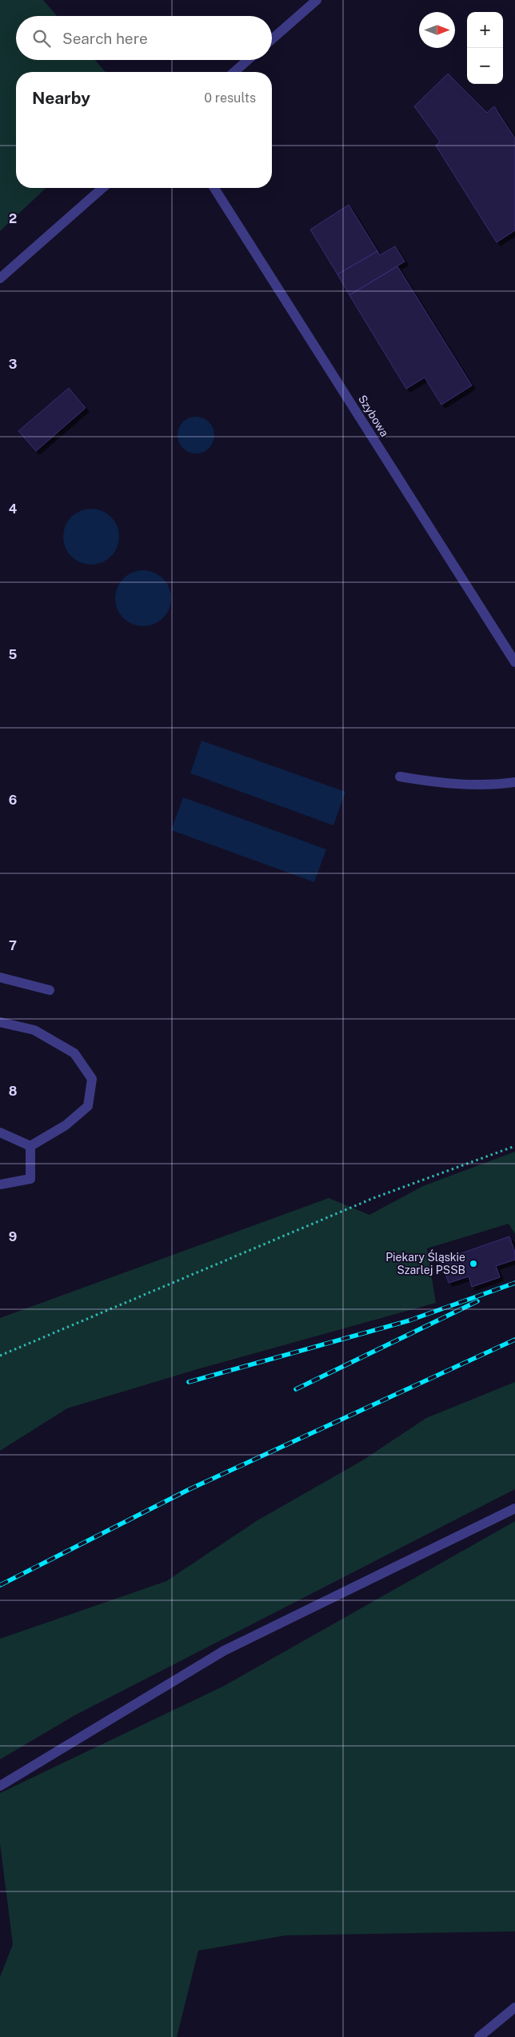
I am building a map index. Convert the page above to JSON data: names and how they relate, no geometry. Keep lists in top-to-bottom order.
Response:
{
  "streets": {
    "street": ["Szybowa"]
  },
  "places": ["Piekary Śląskie Szarlej PSSB"],
  "north": "right",
  "page": {
    "map_buttons": ["+", "−"],
    "search": "Search here",
    "heading": ["Nearby", "0 results"]
  },
  "grid": {
    "rows": [
      "2",
      "3",
      "4",
      "5",
      "6",
      "7",
      "8",
      "9"
    ]
  }
}
